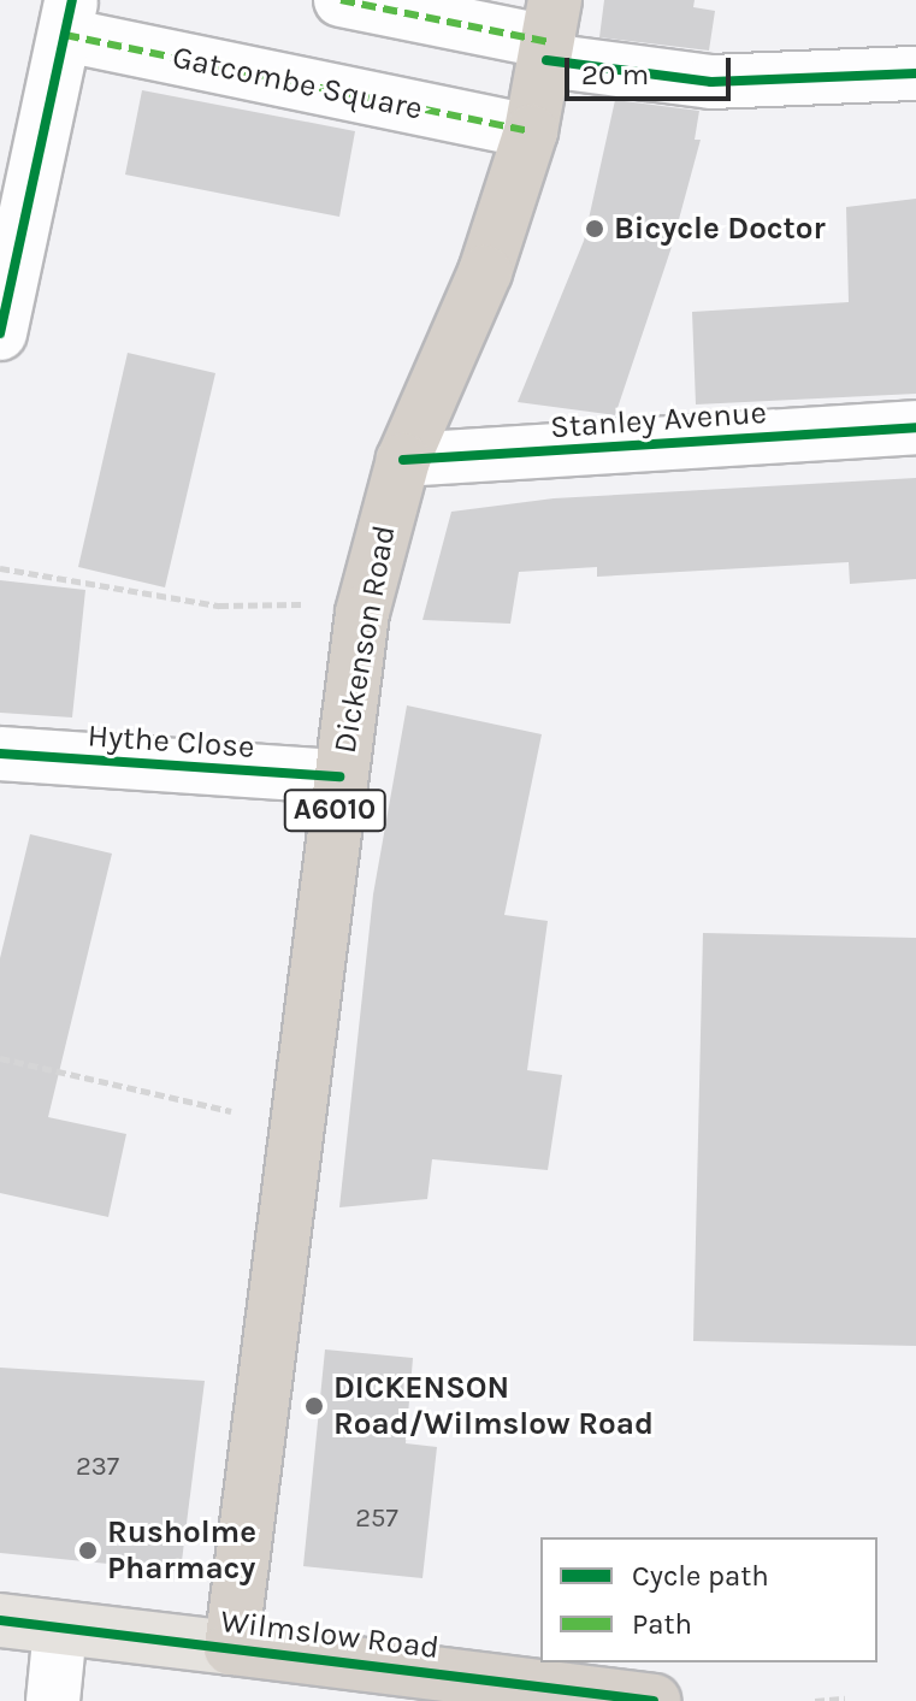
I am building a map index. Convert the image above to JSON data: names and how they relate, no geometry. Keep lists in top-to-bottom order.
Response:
{
  "streets": {
    "highway": ["Dickenson Road", "A6010", "Wilmslow Road"],
    "street": ["Gatcombe Square", "Stanley Avenue", "Hythe Close"]
  },
  "crossings": [
    ["Gatcombe Square", "Dickenson Road"],
    ["Stanley Avenue", "Dickenson Road"],
    ["Dickenson Road", "Hythe Close"],
    ["Dickenson Road", "Wilmslow Road"]
  ],
  "places": ["Bicycle Doctor", "DICKENSON Road/Wilmslow Road", "Rusholme Pharmacy"],
  "house_numbers": ["237", "257"],
  "legend": ["Cycle path", "Path"],
  "scale_bar": "20 m"
}
